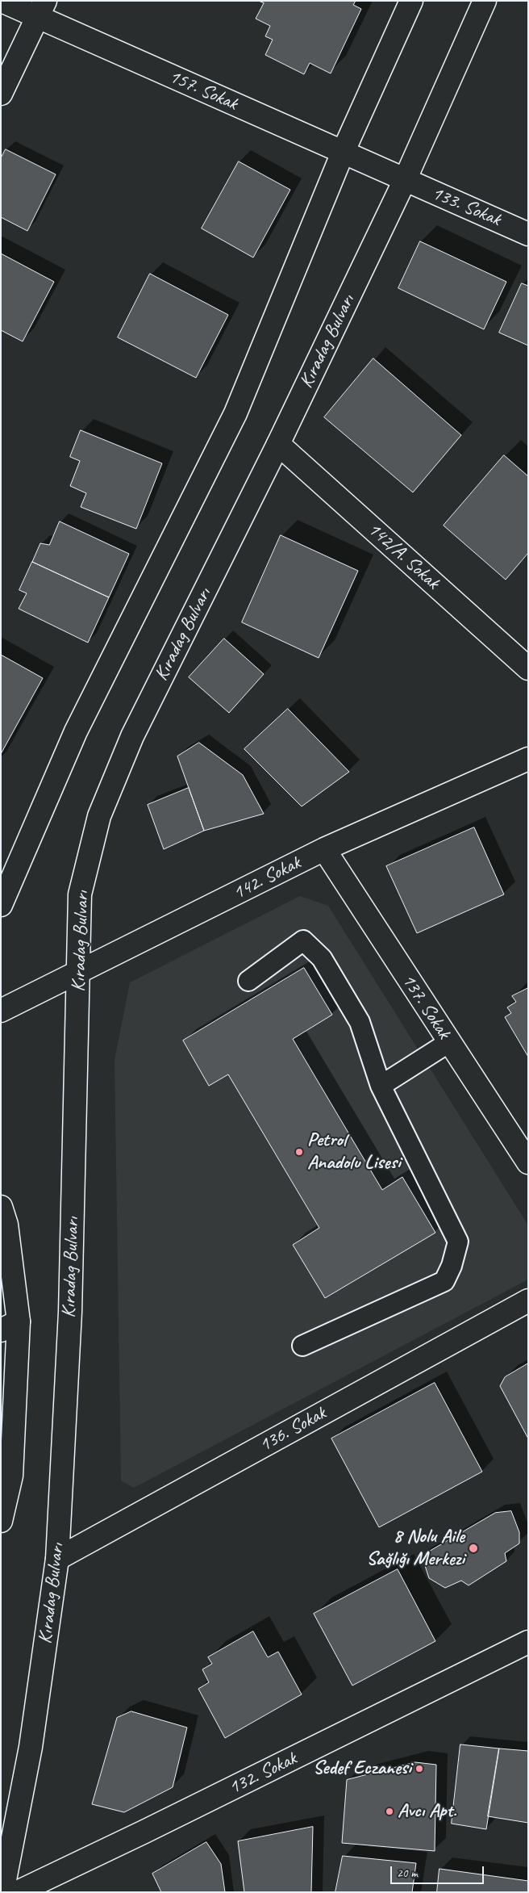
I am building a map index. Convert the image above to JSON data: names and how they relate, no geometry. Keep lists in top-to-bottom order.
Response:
{
  "streets": {
    "main road": [
      "157. Sokak",
      "133. Sokak",
      "Kıradag Bulvarı",
      "142/A. Sokak",
      "142. Sokak",
      "137. Sokak",
      "136. Sokak",
      "132. Sokak"
    ]
  },
  "crossings": [
    ["157. Sokak", "133. Sokak"],
    ["157. Sokak", "Kıradag Bulvarı"],
    ["133. Sokak", "Kıradag Bulvarı"],
    ["Kıradag Bulvarı", "142/A. Sokak"],
    ["Kıradag Bulvarı", "142. Sokak"],
    ["Kıradag Bulvarı", "136. Sokak"],
    ["142. Sokak", "137. Sokak"]
  ],
  "places": [
    "Petrol Anadolu Lisesi",
    "8 Nolu Aile Sağlığı Merkezi",
    "Sedef Eczanesi",
    "Avcı Apt."
  ],
  "scale_bar": "20 m"
}
